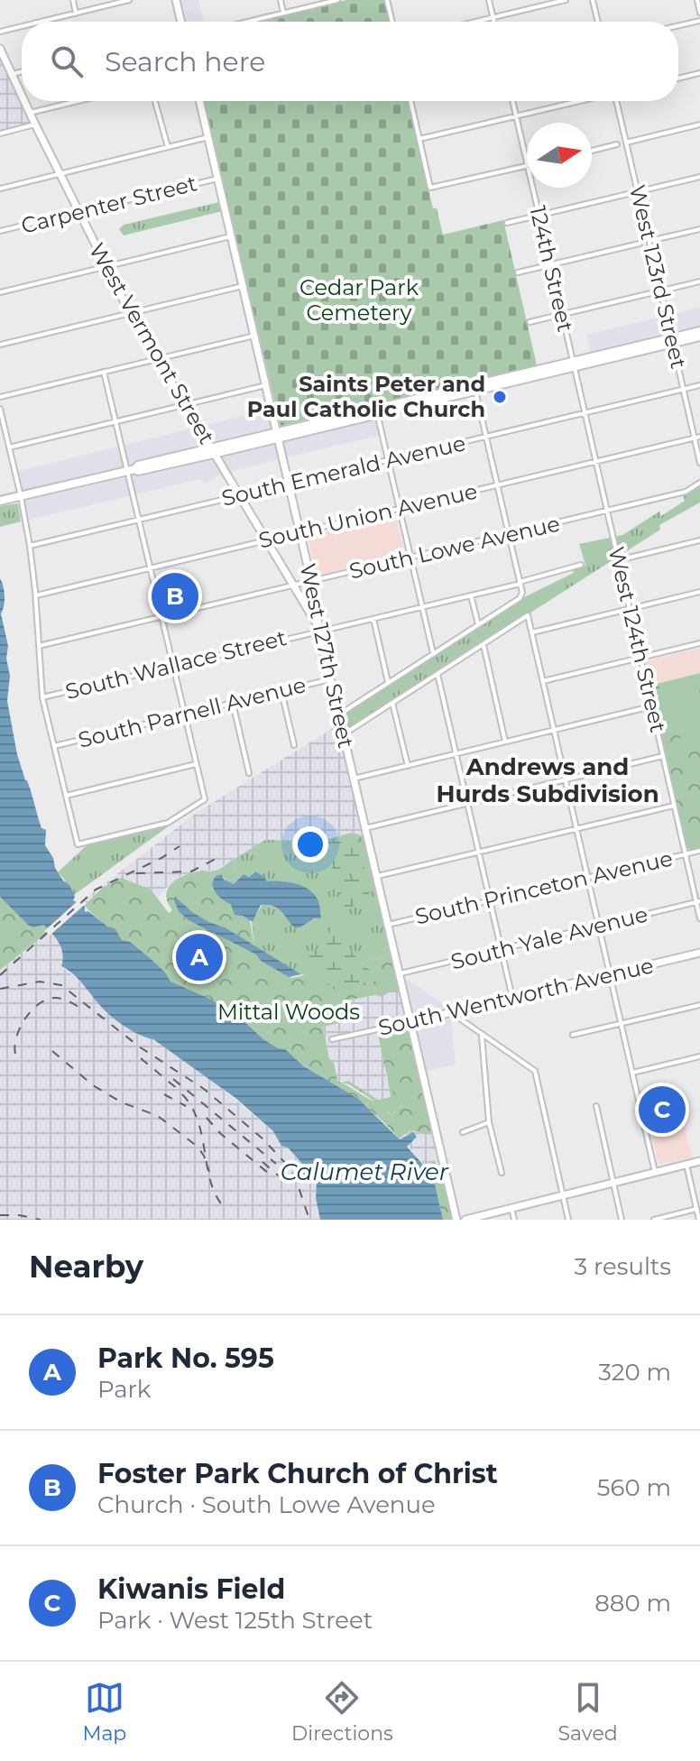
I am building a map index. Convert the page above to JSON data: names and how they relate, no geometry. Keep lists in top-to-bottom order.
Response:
{
  "streets": {
    "street": [
      "Carpenter Street",
      "124th Street",
      "West 123rd Street",
      "West Vermont Street",
      "South Emerald Avenue",
      "South Union Avenue",
      "South Lowe Avenue",
      "West 124th Street",
      "West 127th Street",
      "South Wallace Street",
      "South Parnell Avenue",
      "South Princeton Avenue",
      "South Yale Avenue",
      "South Wentworth Avenue"
    ]
  },
  "crossings": [
    ["Carpenter Street", "West Vermont Street"],
    ["Carpenter Street", "West 127th Street"],
    ["124th Street", "West 124th Street"],
    ["West 123rd Street", "South Emerald Avenue"],
    ["West 123rd Street", "South Union Avenue"],
    ["West Vermont Street", "South Emerald Avenue"],
    ["West Vermont Street", "South Union Avenue"],
    ["West Vermont Street", "South Lowe Avenue"],
    ["West Vermont Street", "West 127th Street"],
    ["West Vermont Street", "South Wallace Street"],
    ["South Emerald Avenue", "West 124th Street"],
    ["South Emerald Avenue", "West 127th Street"],
    ["South Union Avenue", "West 124th Street"],
    ["South Union Avenue", "West 127th Street"],
    ["South Lowe Avenue", "West 124th Street"],
    ["South Lowe Avenue", "West 127th Street"],
    ["West 124th Street", "South Princeton Avenue"],
    ["West 124th Street", "South Yale Avenue"],
    ["West 127th Street", "South Wallace Street"],
    ["West 127th Street", "South Parnell Avenue"],
    ["West 127th Street", "South Princeton Avenue"],
    ["West 127th Street", "South Yale Avenue"],
    ["West 127th Street", "South Wentworth Avenue"]
  ],
  "districts": ["Andrews and Hurds Subdivision"],
  "water": ["Calumet River"],
  "parks": ["Cedar Park Cemetery", "Mittal Woods"],
  "places": ["Saints Peter and Paul Catholic Church"],
  "north": "right",
  "page": {
    "search": "Search here",
    "pins": ["B", "A", "C"],
    "heading": ["Nearby", "3 results"],
    "list": [
      {
        "mark": "A",
        "name": "Park No. 595",
        "note": "Park",
        "value": "320 m"
      },
      {
        "mark": "B",
        "name": "Foster Park Church of Christ",
        "note": "Church · South Lowe Avenue",
        "value": "560 m"
      },
      {
        "mark": "C",
        "name": "Kiwanis Field",
        "note": "Park · West 125th Street",
        "value": "880 m"
      }
    ],
    "nav": ["Map", "Directions", "Saved"]
  }
}
